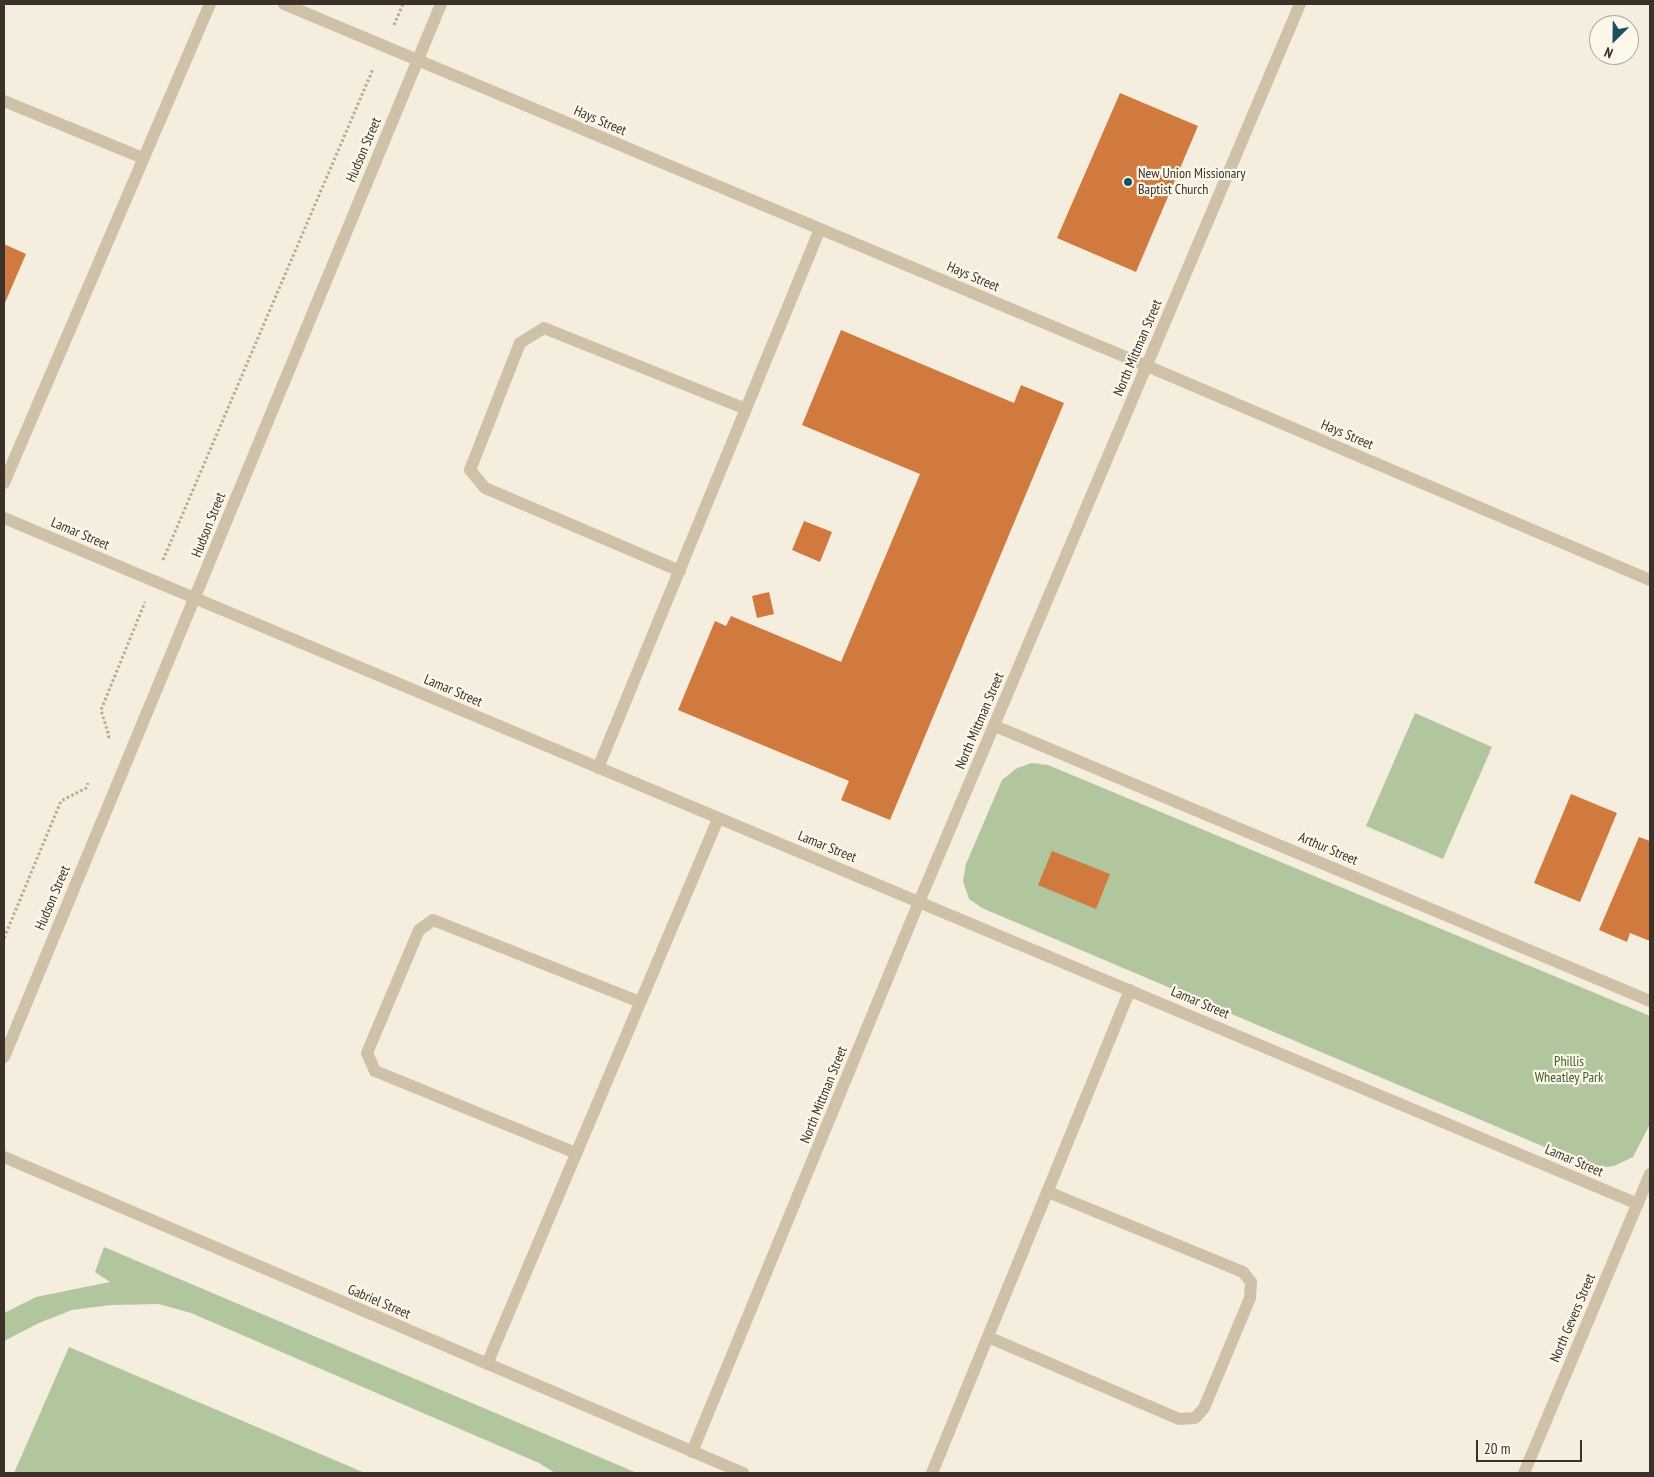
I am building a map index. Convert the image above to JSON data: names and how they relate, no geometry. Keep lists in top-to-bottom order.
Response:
{
  "streets": {
    "street": [
      "Hays Street",
      "Hudson Street",
      "North Mittman Street",
      "Lamar Street",
      "Arthur Street",
      "Gabriel Street",
      "North Gevers Street"
    ]
  },
  "crossings": [
    ["Hays Street", "Hudson Street"],
    ["Hays Street", "North Mittman Street"],
    ["Hudson Street", "Lamar Street"],
    ["North Mittman Street", "Lamar Street"],
    ["North Mittman Street", "Arthur Street"],
    ["North Mittman Street", "Gabriel Street"],
    ["Lamar Street", "North Gevers Street"]
  ],
  "parks": ["Phillis Wheatley Park"],
  "places": ["New Union Missionary Baptist Church"],
  "scale_bar": "20 m",
  "north": "bottom left"
}
